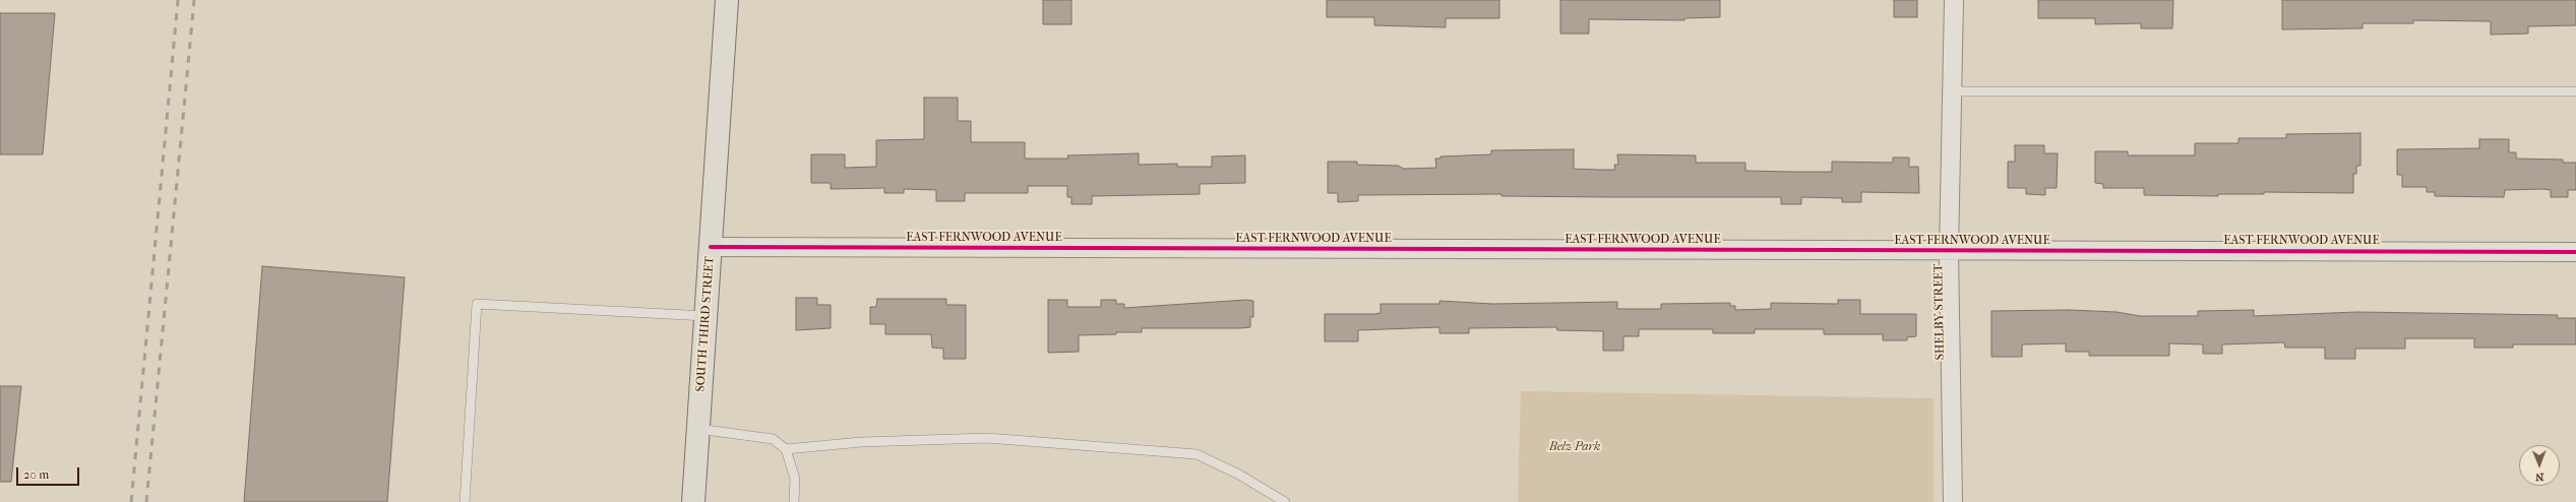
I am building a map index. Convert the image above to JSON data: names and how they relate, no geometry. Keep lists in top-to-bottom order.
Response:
{
  "streets": {
    "main road": ["SOUTH THIRD STREET"],
    "street": ["EAST FERNWOOD AVENUE", "SHELBY STREET"]
  },
  "crossings": [
    ["EAST FERNWOOD AVENUE", "SHELBY STREET"],
    ["EAST FERNWOOD AVENUE", "SOUTH THIRD STREET"]
  ],
  "parks": ["Belz Park"],
  "scale_bar": "20 m",
  "north": "bottom"
}
